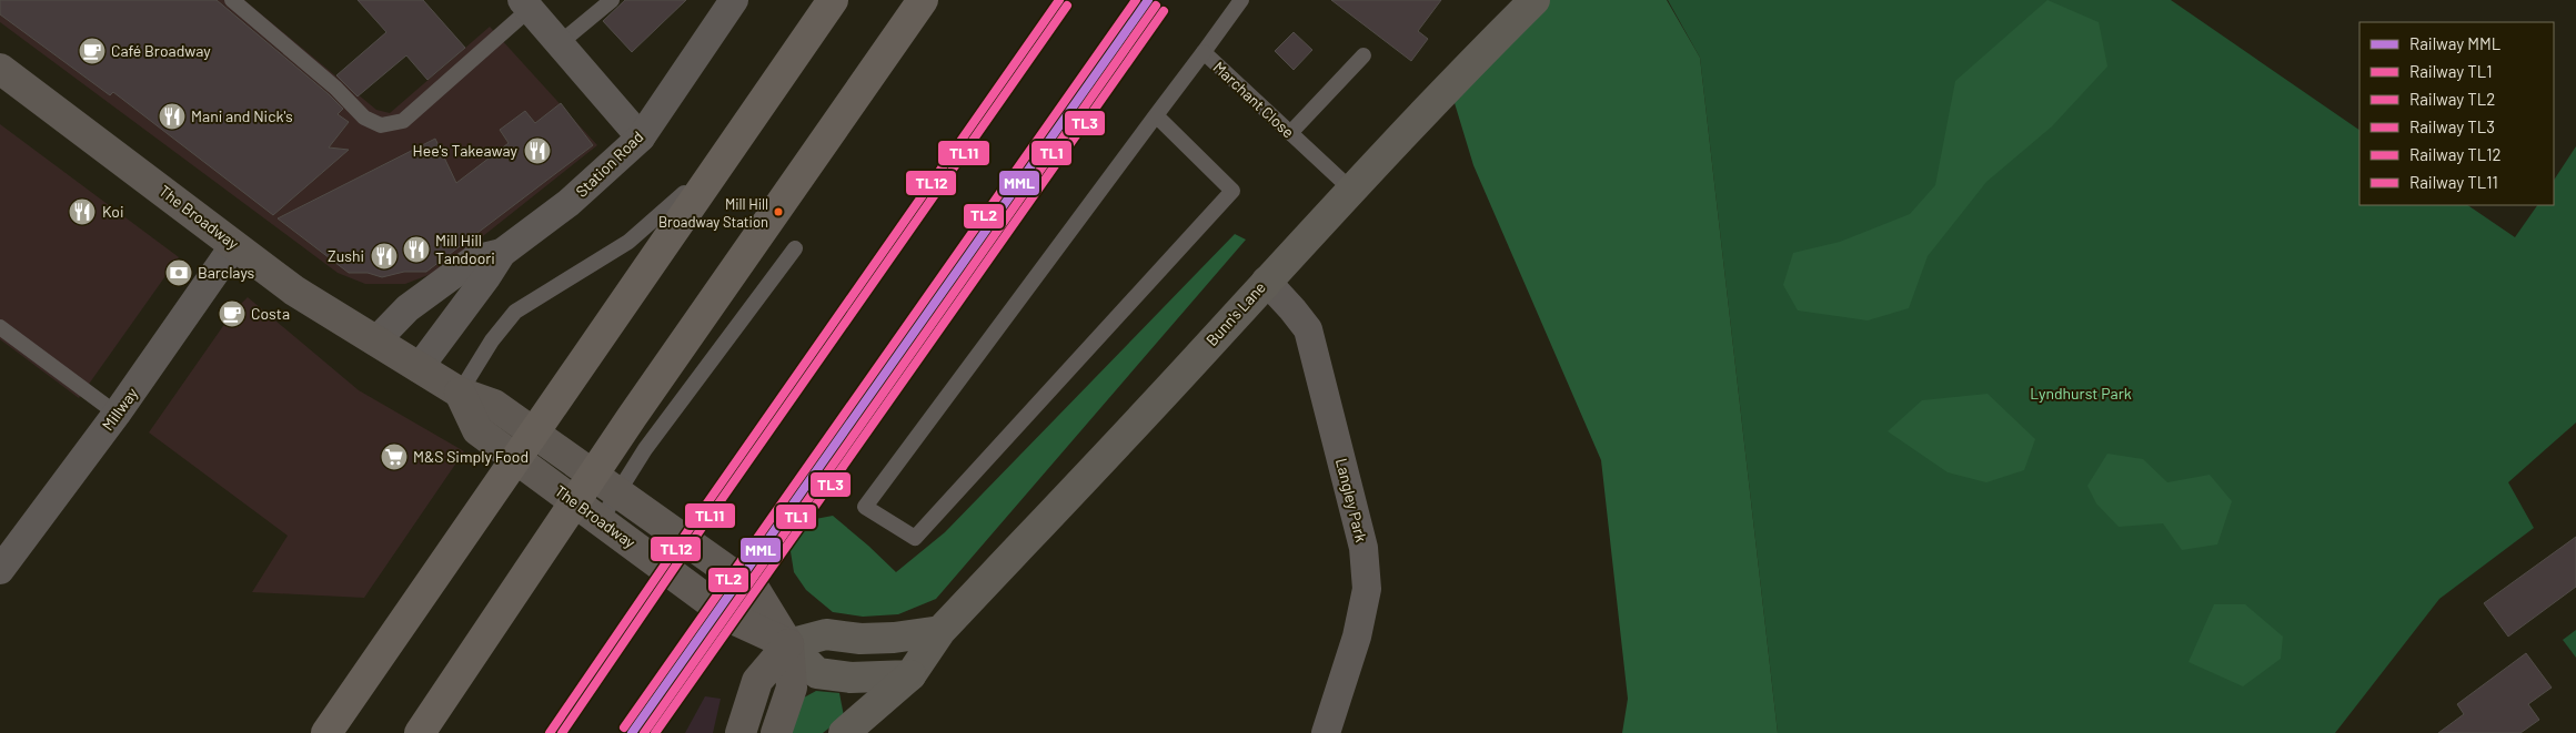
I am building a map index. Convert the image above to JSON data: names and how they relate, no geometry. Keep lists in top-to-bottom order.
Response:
{
  "streets": {
    "main road": ["The Broadway"],
    "street": [
      "Station Road",
      "Bunn's Lane",
      "Millway",
      "Langley Park"
    ],
    "lane": ["Marchant Close"]
  },
  "crossings": [
    ["Marchant Close", "Bunn's Lane"],
    ["Station Road", "The Broadway"],
    ["The Broadway", "Millway"],
    ["Bunn's Lane", "Langley Park"]
  ],
  "parks": ["Lyndhurst Park"],
  "places": {
    "cafe": ["Café Broadway", "Costa"],
    "restaurant": [
      "Mani and Nick's",
      "Hee's Takeaway",
      "Koi",
      "Mill Hill Tandoori",
      "Zushi"
    ],
    "other": ["Mill Hill Broadway Station"],
    "bank": ["Barclays"],
    "supermarket": ["M&S Simply Food"]
  },
  "lines": [
    "rail line MML",
    "rail line TL2",
    "rail line TL12",
    "rail line TL1",
    "rail line TL11",
    "rail line TL3"
  ],
  "legend": [
    "Railway MML",
    "Railway TL1",
    "Railway TL2",
    "Railway TL3",
    "Railway TL12",
    "Railway TL11"
  ]
}
